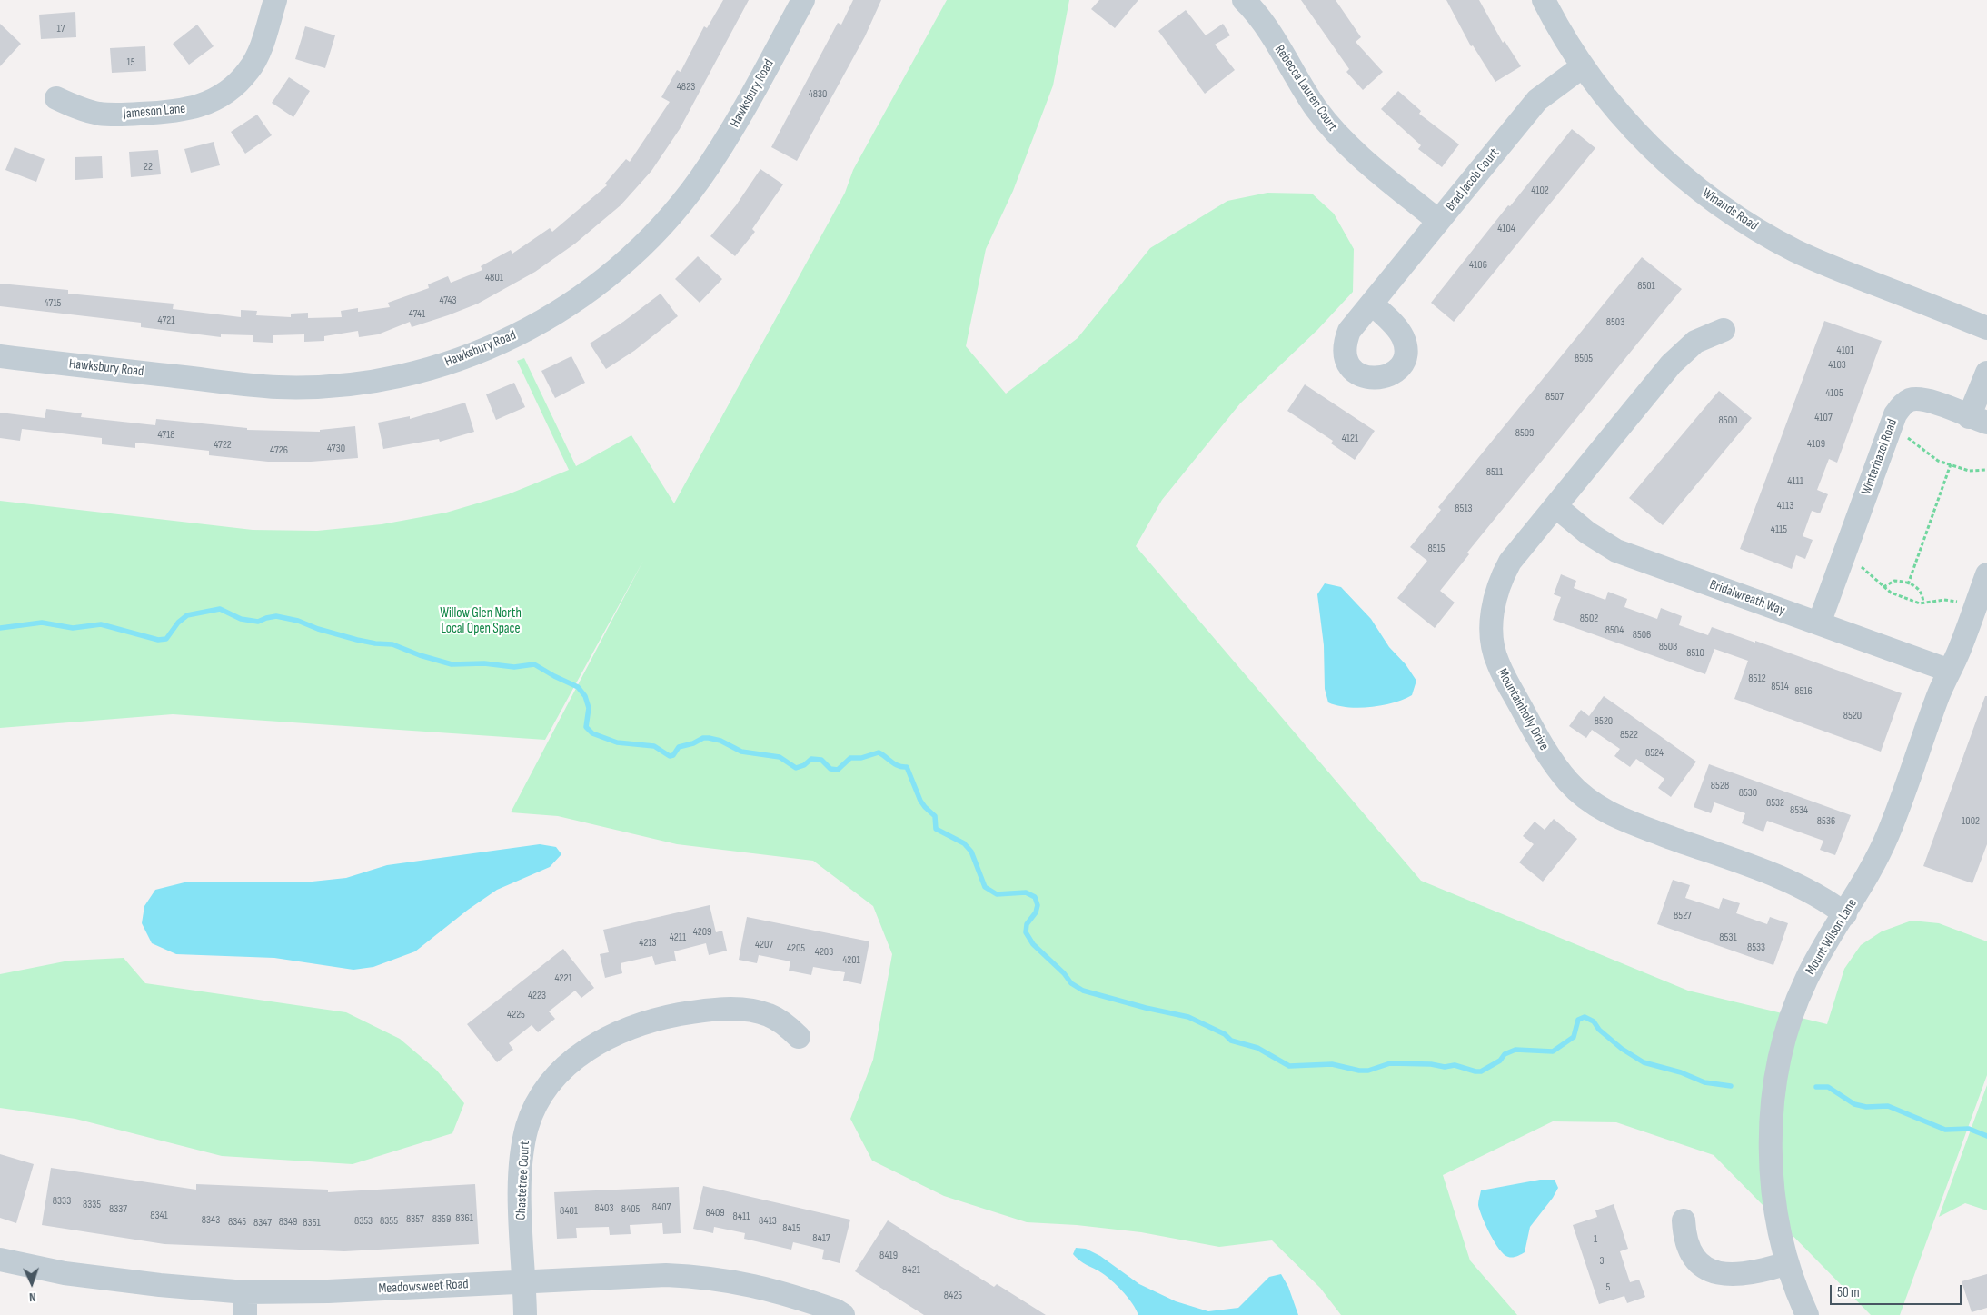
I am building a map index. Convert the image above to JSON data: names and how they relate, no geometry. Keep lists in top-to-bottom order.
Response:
{
  "streets": {
    "street": [
      "Rebecca Lauren Court",
      "Hawksbury Road",
      "Jameson Lane",
      "Brad Jacob Court",
      "Winands Road",
      "Winterhazel Road",
      "Bridalwreath Way",
      "Mountainholly Drive",
      "Mount Wilson Lane",
      "Chastetree Court",
      "Meadowsweet Road"
    ]
  },
  "crossings": [
    ["Rebecca Lauren Court", "Brad Jacob Court"],
    ["Brad Jacob Court", "Winands Road"],
    ["Winterhazel Road", "Bridalwreath Way"],
    ["Bridalwreath Way", "Mountainholly Drive"],
    ["Bridalwreath Way", "Mount Wilson Lane"],
    ["Mountainholly Drive", "Mount Wilson Lane"],
    ["Chastetree Court", "Meadowsweet Road"]
  ],
  "parks": ["Willow Glen North Local Open Space"],
  "house_numbers": [
    "17",
    "15",
    "4823",
    "4830",
    "22",
    "4102",
    "4104",
    "4106",
    "4801",
    "8501",
    "4743",
    "4715",
    "4741",
    "4721",
    "8503",
    "4101",
    "8505",
    "4103",
    "4105",
    "8507",
    "4107",
    "8500",
    "8509",
    "4718",
    "4121",
    "4109",
    "4722",
    "4730",
    "4726",
    "8511",
    "4111",
    "4113",
    "8513",
    "4115",
    "8515",
    "8502",
    "8504",
    "8506",
    "8508",
    "8510",
    "8512",
    "8514",
    "8516",
    "8520",
    "8520",
    "8522",
    "8524",
    "8528",
    "8530",
    "8532",
    "8534",
    "8536",
    "1002",
    "8527",
    "4209",
    "4211",
    "8531",
    "4213",
    "4207",
    "8533",
    "4205",
    "4203",
    "4201",
    "4221",
    "4223",
    "4225",
    "8333",
    "8335",
    "8407",
    "8403",
    "8337",
    "8405",
    "8401",
    "8409",
    "8341",
    "8411",
    "8361",
    "8357",
    "8359",
    "8343",
    "8353",
    "8355",
    "8413",
    "8345",
    "8349",
    "8347",
    "8351",
    "8415",
    "8417",
    "1",
    "8419",
    "3",
    "8421",
    "5",
    "8425"
  ],
  "scale_bar": "50 m",
  "north": "bottom"
}
